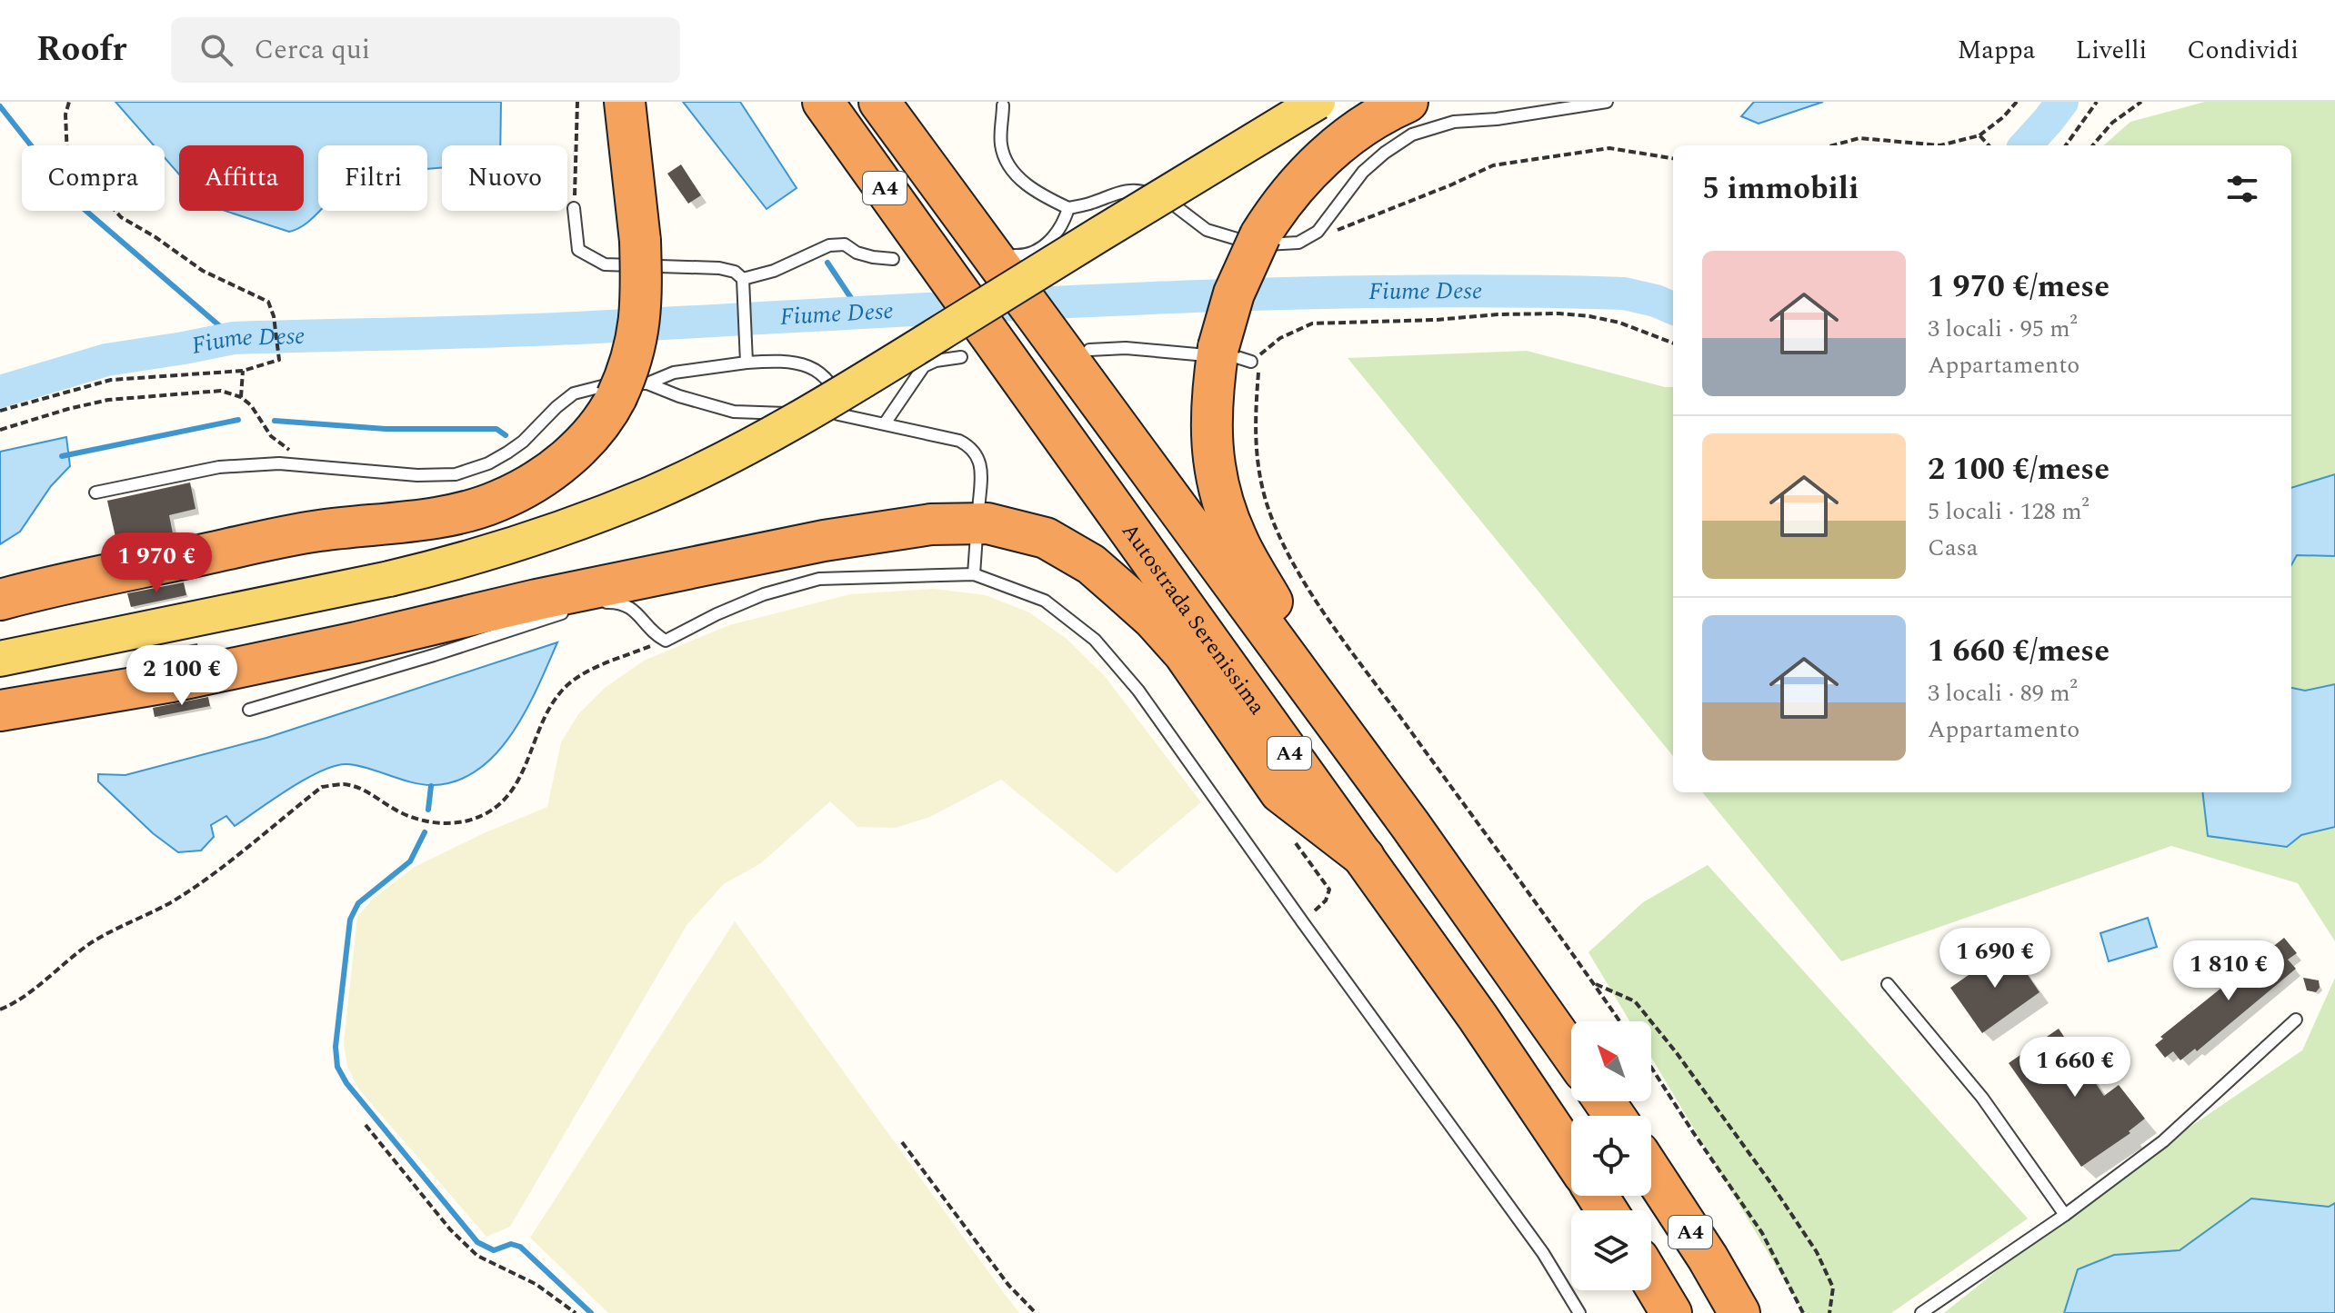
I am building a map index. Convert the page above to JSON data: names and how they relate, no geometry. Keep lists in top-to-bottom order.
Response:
{
  "streets": {
    "highway": ["A4", "Autostrada Serenissima"]
  },
  "water": ["Fiume Dese"],
  "north": "top left",
  "page": {
    "header": "Roofr",
    "search": "Cerca qui",
    "nav": ["Mappa", "Livelli", "Condividi"],
    "chip": [
      "Compra",
      "Affitta",
      "Filtri",
      "Nuovo"
    ],
    "heading": "5 immobili",
    "list": [
      {
        "name": "1 970 €/mese",
        "note": "3 locali · 95 m² · Appartamento"
      },
      {
        "name": "2 100 €/mese",
        "note": "5 locali · 128 m² · Casa"
      },
      {
        "name": "1 660 €/mese",
        "note": "3 locali · 89 m² · Appartamento"
      }
    ],
    "price": [
      "1 970 €",
      "2 100 €",
      "1 690 €",
      "1 810 €",
      "1 660 €"
    ]
  }
}
